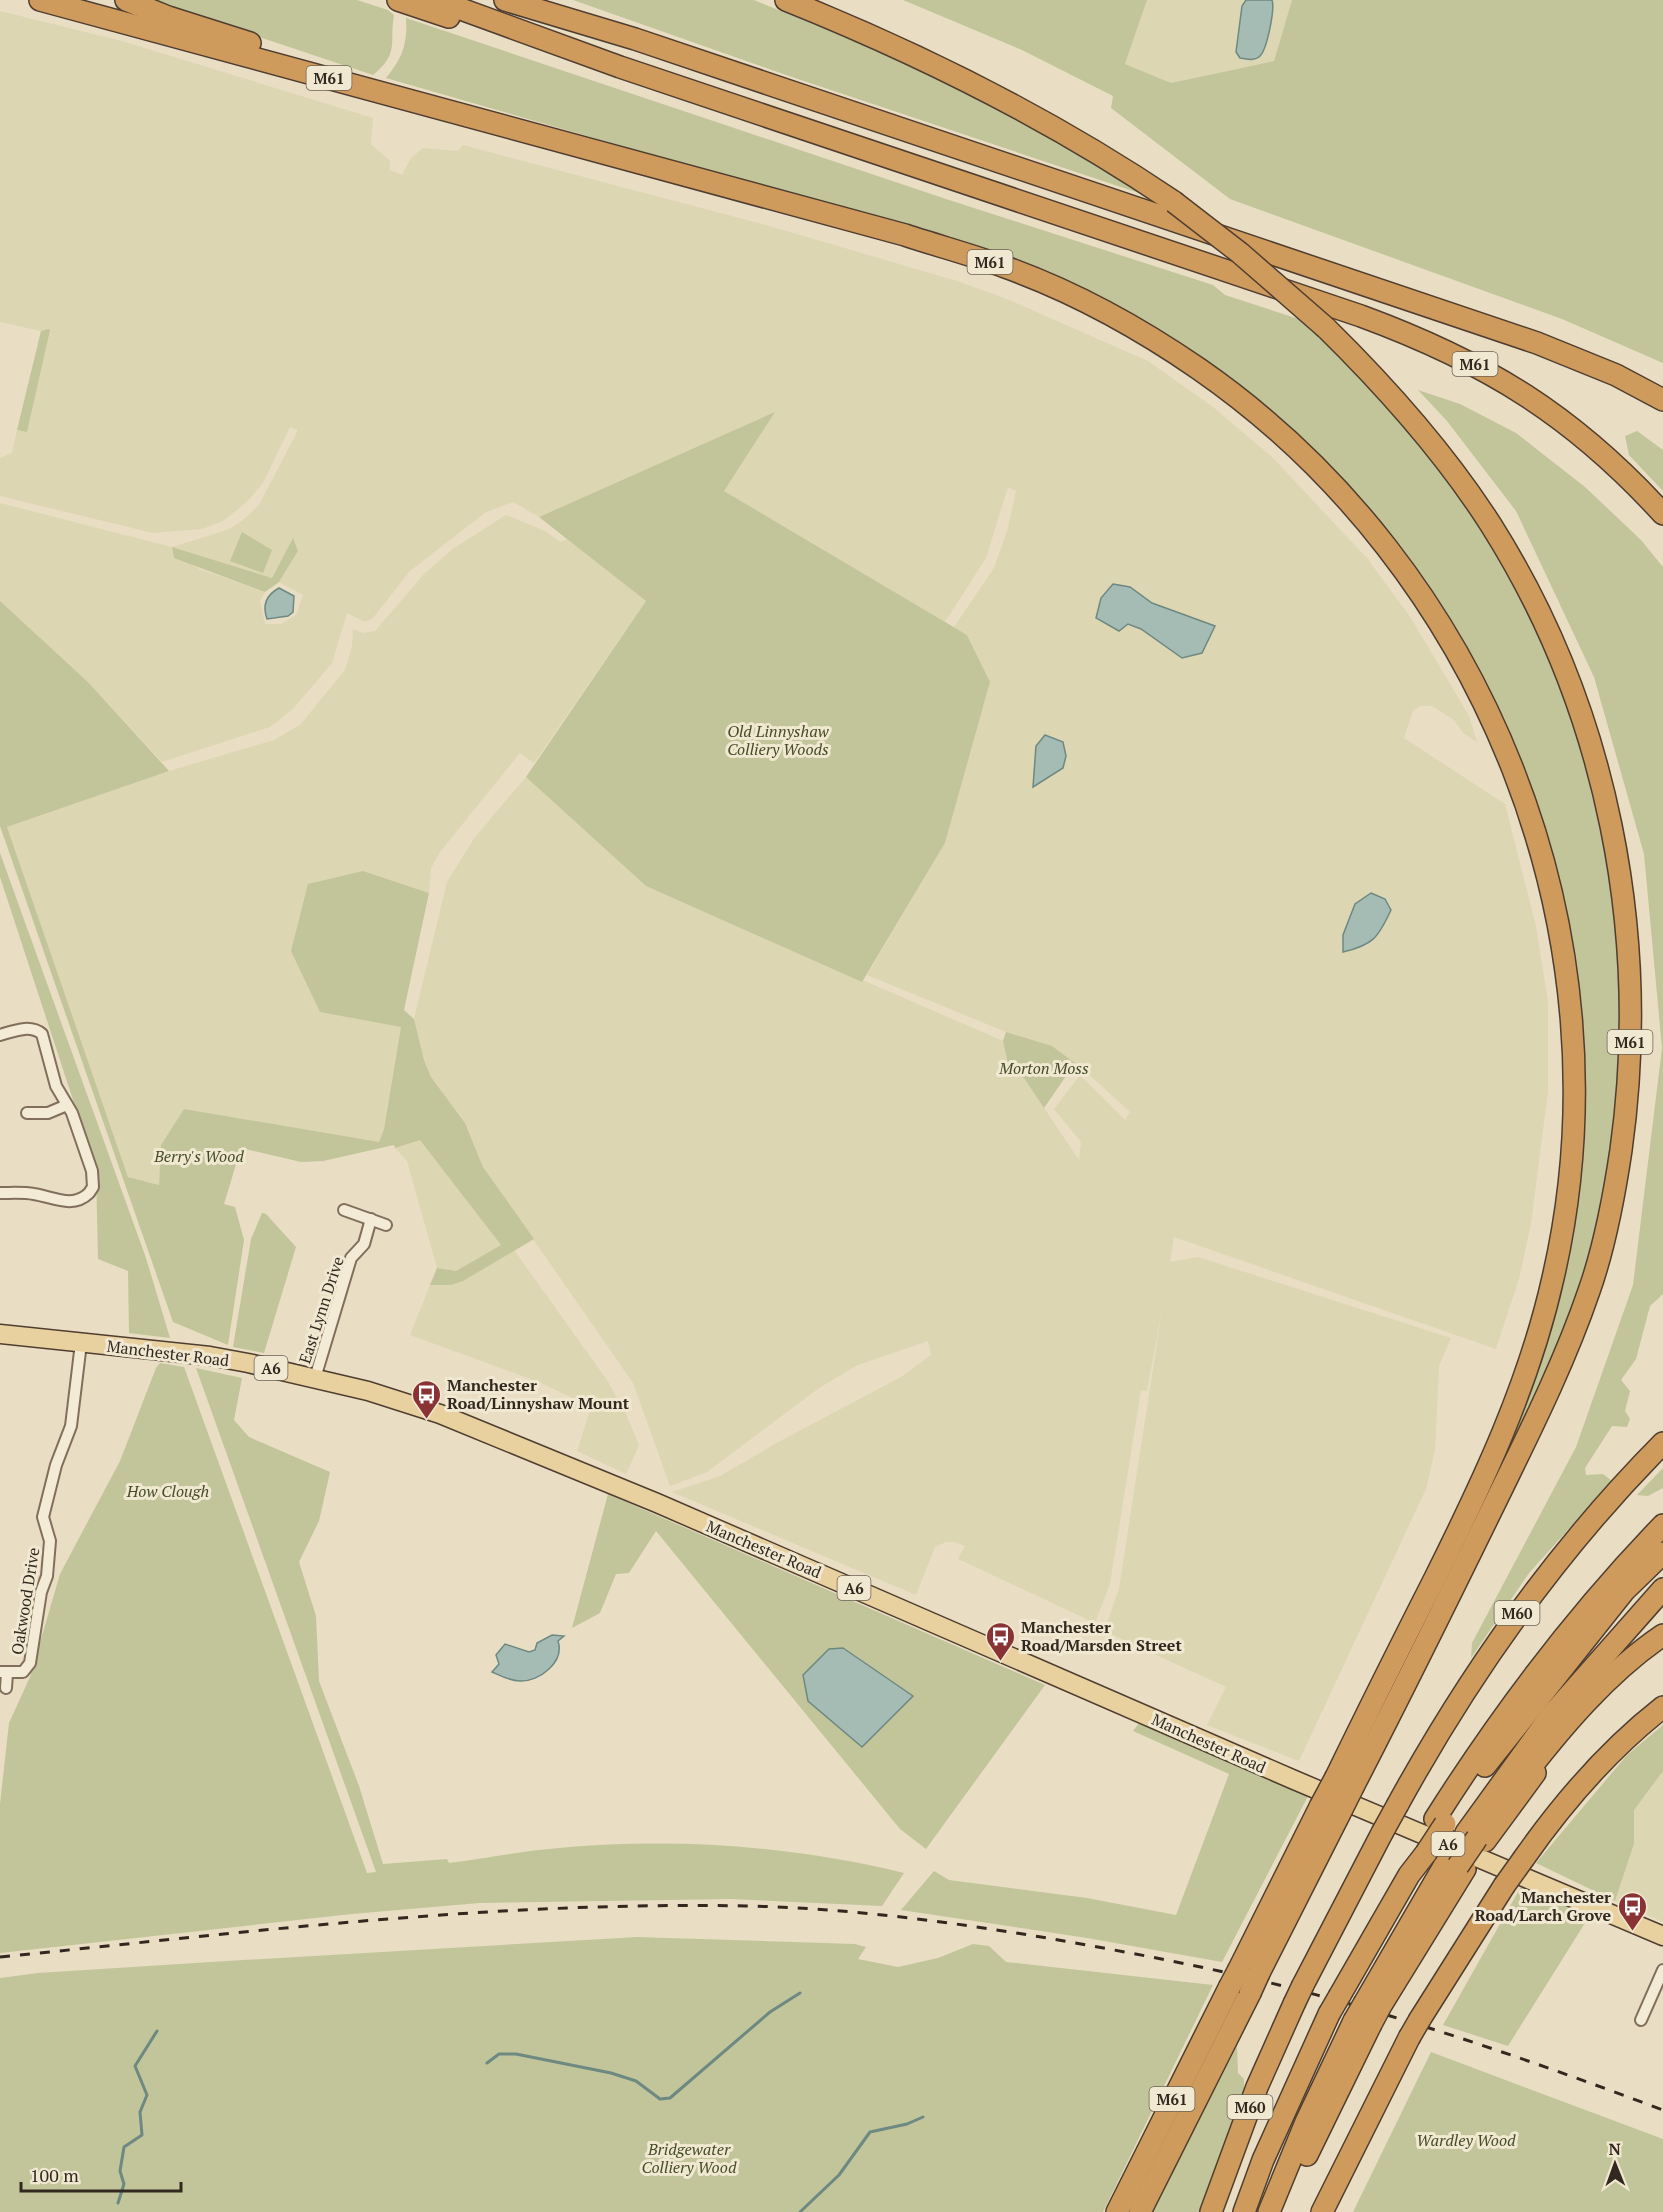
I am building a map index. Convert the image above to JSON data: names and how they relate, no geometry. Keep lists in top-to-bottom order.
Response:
{
  "streets": {
    "highway": ["M61", "M60"],
    "main road": ["Manchester Road", "A6"],
    "street": ["East Lynn Drive", "Oakwood Drive"]
  },
  "crossings": [
    ["East Lynn Drive", "Manchester Road"],
    ["Manchester Road", "Oakwood Drive"]
  ],
  "parks": [
    "Old Linnyshaw Colliery Woods",
    "Morton Moss",
    "Berry's Wood",
    "How Clough",
    "Wardley Wood",
    "Bridgewater Colliery Wood"
  ],
  "places": {
    "bus stop": ["Manchester Road/Linnyshaw Mount", "Manchester Road/Marsden Street", "Manchester Road/Larch Grove"]
  },
  "scale_bar": "100 m",
  "north": "top"
}
